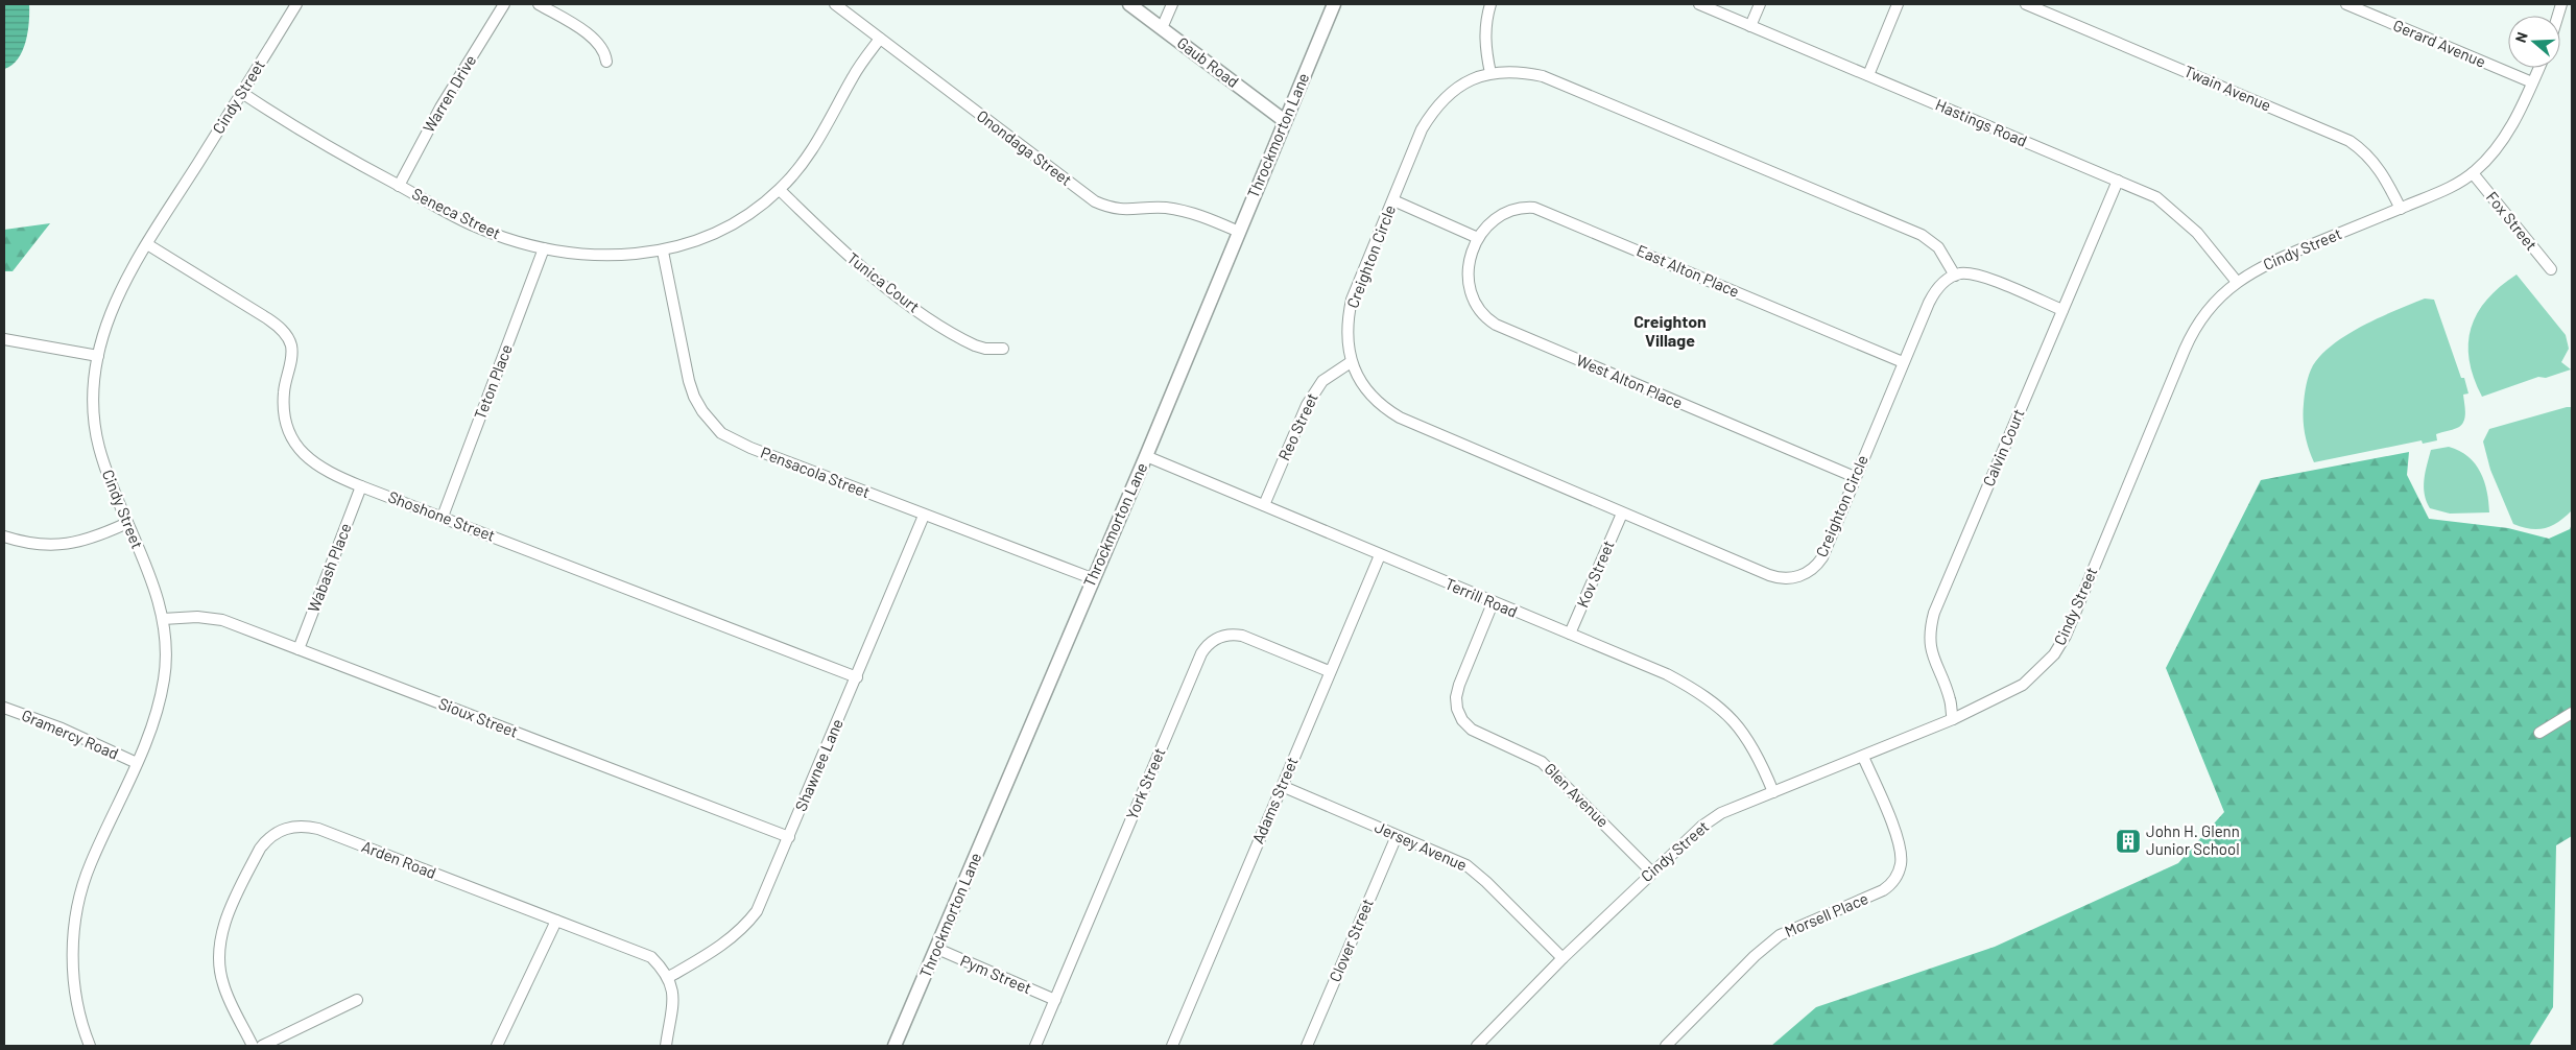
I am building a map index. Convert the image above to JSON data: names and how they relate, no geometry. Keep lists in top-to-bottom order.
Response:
{
  "streets": {
    "street": [
      "Gerard Avenue",
      "Gaub Road",
      "Twain Avenue",
      "Warren Drive",
      "Cindy Street",
      "Hastings Road",
      "Throckmorton Lane",
      "Onondaga Street",
      "Seneca Street",
      "Fox Street",
      "Creighton Circle",
      "East Alton Place",
      "Tunica Court",
      "Teton Place",
      "West Alton Place",
      "Reo Street",
      "Calvin Court",
      "Pensacola Street",
      "Shoshone Street",
      "Wabash Place",
      "Kov Street",
      "Terrill Road",
      "Sioux Street",
      "Gramercy Road",
      "Shawnee Lane",
      "York Street",
      "Glen Avenue",
      "Adams Street",
      "Jersey Avenue",
      "Arden Road",
      "Morsell Place",
      "Clover Street",
      "Pym Street"
    ]
  },
  "crossings": [
    ["Gerard Avenue", "Cindy Street"],
    ["Gaub Road", "Throckmorton Lane"],
    ["Twain Avenue", "Cindy Street"],
    ["Warren Drive", "Seneca Street"],
    ["Cindy Street", "Hastings Road"],
    ["Cindy Street", "Seneca Street"],
    ["Cindy Street", "Fox Street"],
    ["Cindy Street", "Calvin Court"],
    ["Cindy Street", "Shoshone Street"],
    ["Cindy Street", "Terrill Road"],
    ["Cindy Street", "Sioux Street"],
    ["Cindy Street", "Gramercy Road"],
    ["Cindy Street", "Glen Avenue"],
    ["Cindy Street", "Jersey Avenue"],
    ["Cindy Street", "Morsell Place"],
    ["Hastings Road", "Calvin Court"],
    ["Throckmorton Lane", "Onondaga Street"],
    ["Throckmorton Lane", "Pensacola Street"],
    ["Throckmorton Lane", "Terrill Road"],
    ["Throckmorton Lane", "Pym Street"],
    ["Onondaga Street", "Seneca Street"],
    ["Seneca Street", "Tunica Court"],
    ["Seneca Street", "Teton Place"],
    ["Seneca Street", "Pensacola Street"],
    ["Creighton Circle", "East Alton Place"],
    ["Creighton Circle", "West Alton Place"],
    ["Creighton Circle", "Reo Street"],
    ["Creighton Circle", "Kov Street"],
    ["East Alton Place", "West Alton Place"],
    ["Teton Place", "Shoshone Street"],
    ["Reo Street", "Terrill Road"],
    ["Pensacola Street", "Shawnee Lane"],
    ["Shoshone Street", "Wabash Place"],
    ["Shoshone Street", "Shawnee Lane"],
    ["Wabash Place", "Sioux Street"],
    ["Kov Street", "Terrill Road"],
    ["Terrill Road", "Glen Avenue"],
    ["Terrill Road", "Adams Street"],
    ["Sioux Street", "Shawnee Lane"],
    ["Shawnee Lane", "Arden Road"],
    ["York Street", "Adams Street"],
    ["York Street", "Pym Street"],
    ["Adams Street", "Jersey Avenue"],
    ["Jersey Avenue", "Clover Street"]
  ],
  "districts": ["Creighton Village"],
  "places": {
    "building": ["John H. Glenn Junior School"]
  },
  "north": "left"
}
